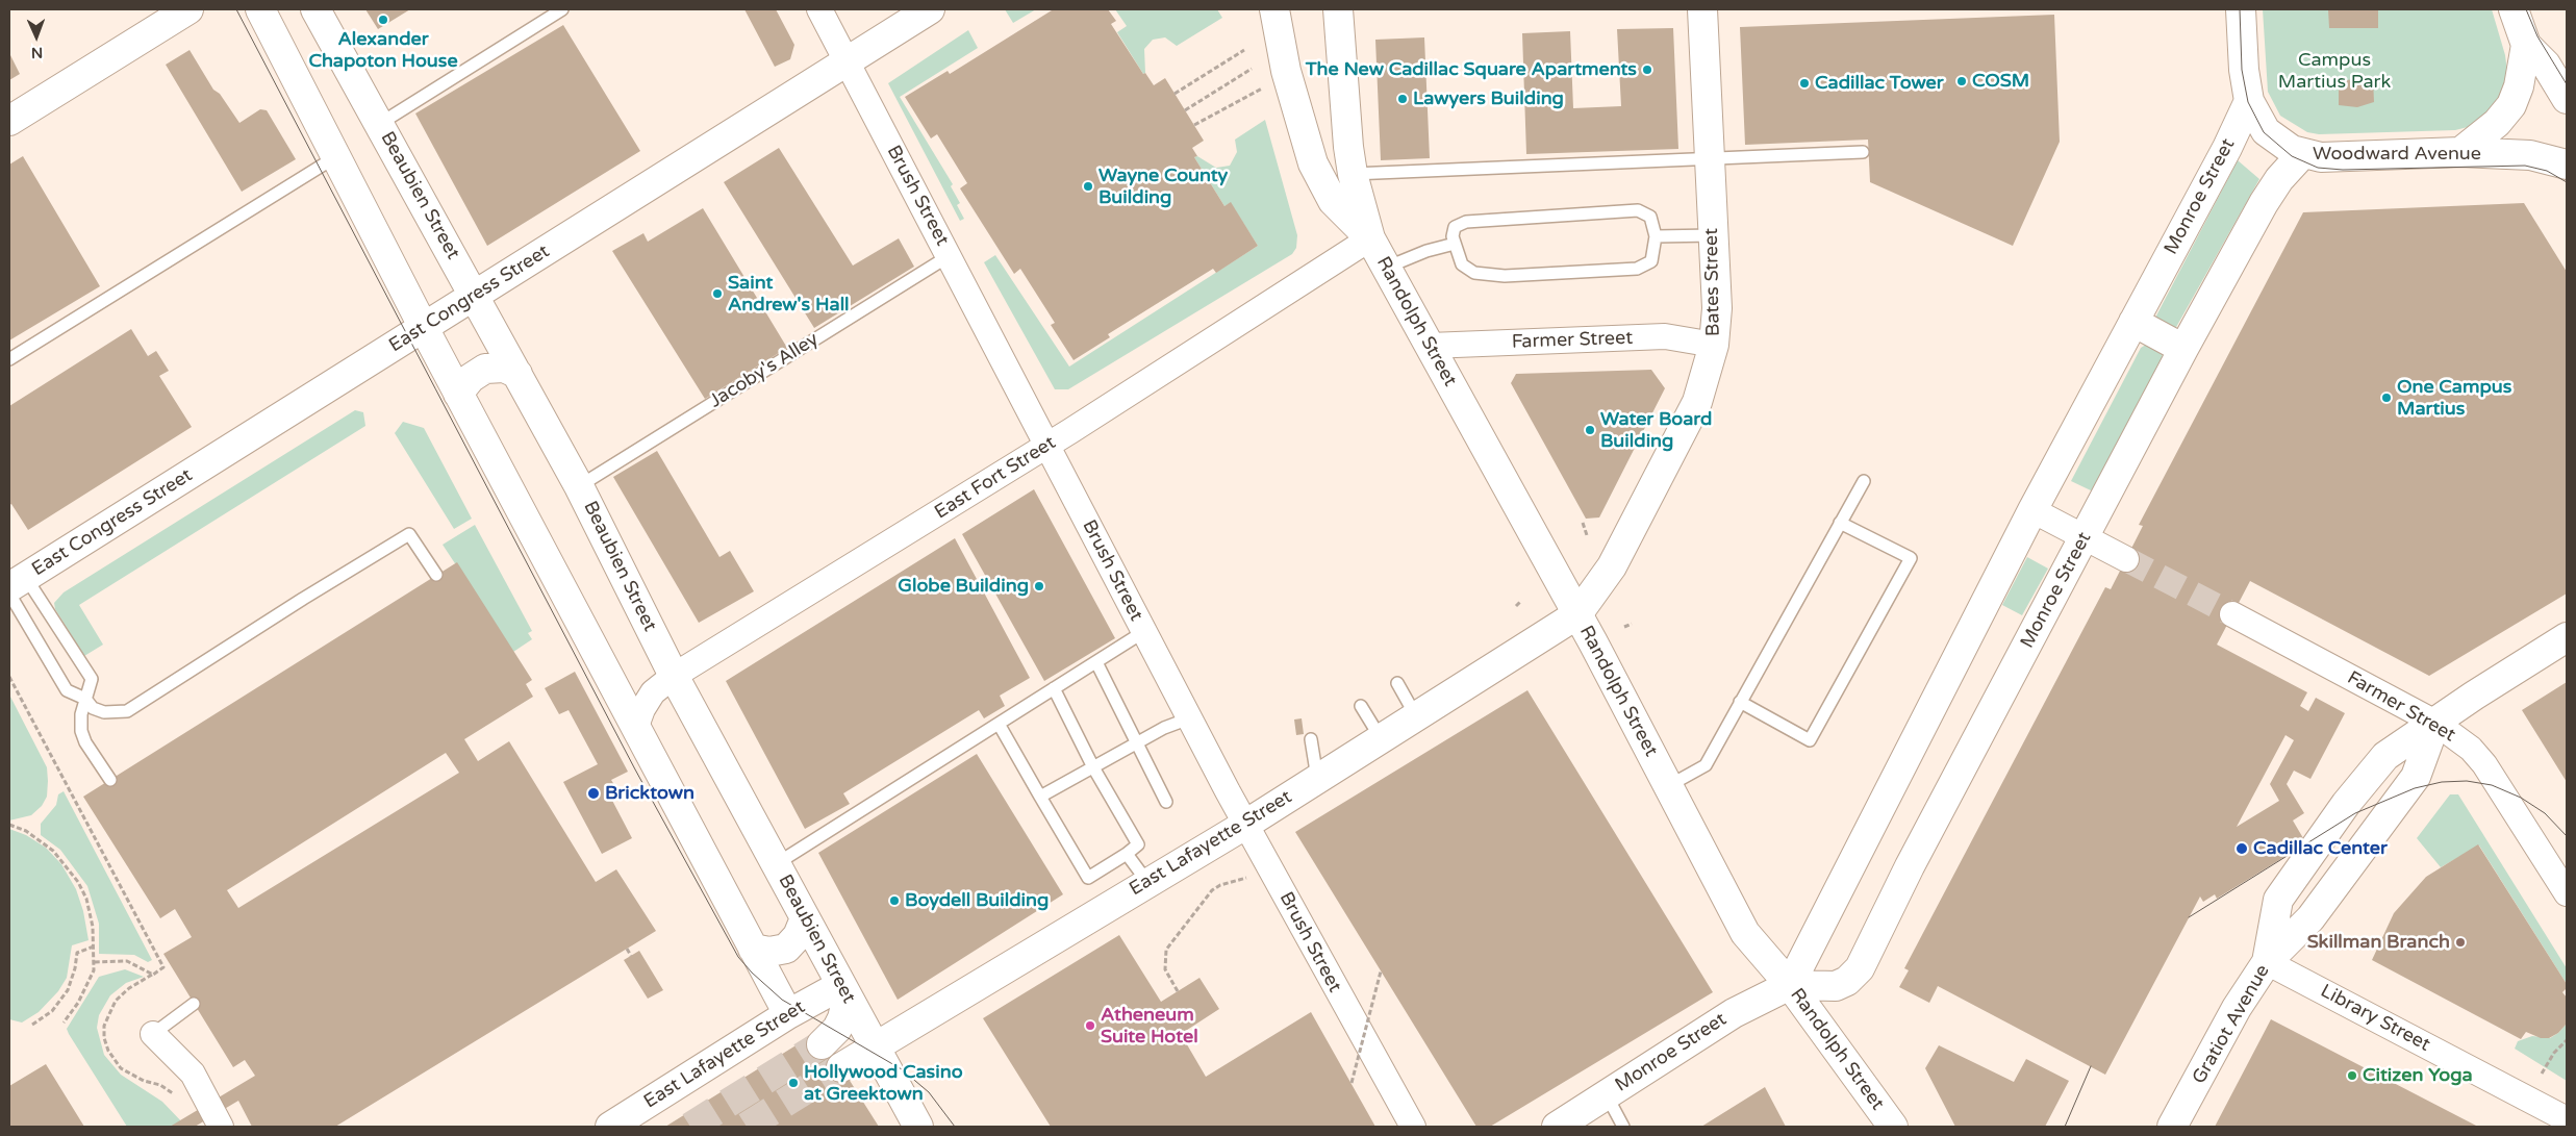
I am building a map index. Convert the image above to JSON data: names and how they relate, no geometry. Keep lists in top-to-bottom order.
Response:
{
  "streets": {
    "street": [
      "Woodward Avenue",
      "Beaubien Street",
      "Brush Street",
      "Monroe Street",
      "Bates Street",
      "East Congress Street",
      "Randolph Street",
      "Farmer Street",
      "East Fort Street",
      "East Lafayette Street",
      "Library Street",
      "Gratiot Avenue"
    ],
    "lane": ["Jacoby's Alley"]
  },
  "crossings": [
    ["Woodward Avenue", "Monroe Street"],
    ["Beaubien Street", "East Congress Street"],
    ["Beaubien Street", "Jacoby's Alley"],
    ["Beaubien Street", "East Fort Street"],
    ["Beaubien Street", "East Lafayette Street"],
    ["Brush Street", "East Congress Street"],
    ["Brush Street", "Jacoby's Alley"],
    ["Brush Street", "East Fort Street"],
    ["Brush Street", "East Lafayette Street"],
    ["Monroe Street", "Randolph Street"],
    ["Bates Street", "Randolph Street"],
    ["Bates Street", "Farmer Street"],
    ["Bates Street", "East Lafayette Street"],
    ["Randolph Street", "Farmer Street"],
    ["Randolph Street", "East Fort Street"],
    ["Randolph Street", "East Lafayette Street"],
    ["Farmer Street", "Gratiot Avenue"],
    ["Library Street", "Gratiot Avenue"]
  ],
  "parks": ["Campus Martius Park"],
  "places": [
    "Alexander Chapoton House",
    "The New Cadillac Square Apartments",
    "COSM",
    "Cadillac Tower",
    "Lawyers Building",
    "Wayne County Building",
    "Saint Andrew's Hall",
    "One Campus Martius",
    "Water Board Building",
    "Globe Building",
    "Bricktown",
    "Cadillac Center",
    "Boydell Building",
    "Skillman Branch",
    "Atheneum Suite Hotel",
    "Citizen Yoga",
    "Hollywood Casino at Greektown"
  ],
  "north": "bottom"
}
